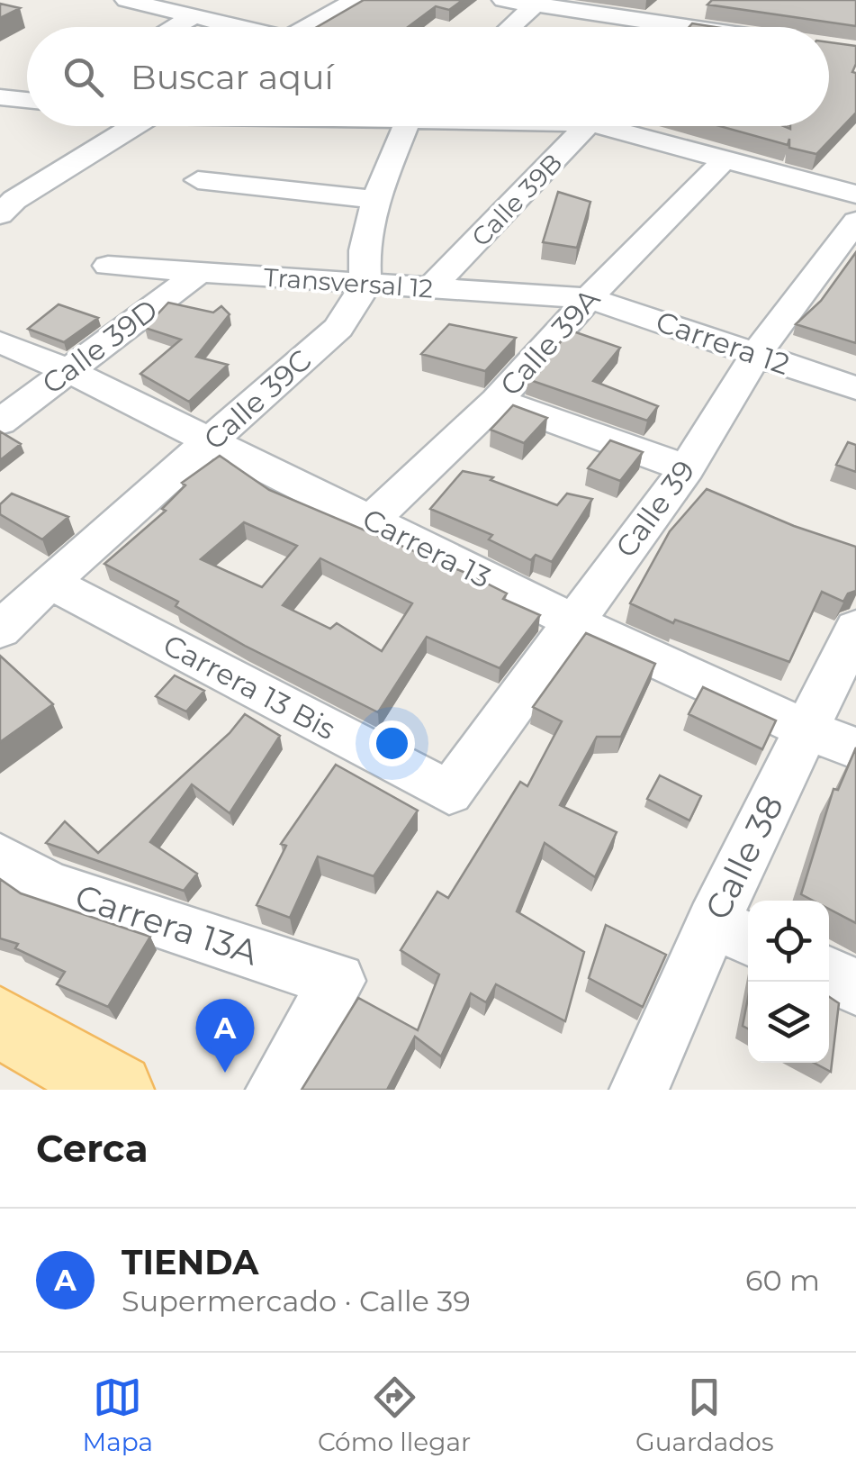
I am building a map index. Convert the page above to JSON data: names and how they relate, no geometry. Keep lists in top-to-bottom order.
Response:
{
  "streets": {
    "street": [
      "Calle 39B",
      "Transversal 12",
      "Calle 39A",
      "Carrera 12",
      "Calle 39D",
      "Calle 39C",
      "Calle 39",
      "Carrera 13",
      "Carrera 13 Bis",
      "Calle 38",
      "Carrera 13A"
    ]
  },
  "crossings": [
    ["Calle 39B", "Transversal 12"],
    ["Transversal 12", "Calle 39A"],
    ["Transversal 12", "Carrera 12"],
    ["Transversal 12", "Calle 39D"],
    ["Transversal 12", "Calle 39C"],
    ["Calle 39A", "Carrera 12"],
    ["Calle 39A", "Carrera 13"],
    ["Carrera 12", "Calle 39"],
    ["Calle 39D", "Carrera 13"],
    ["Calle 39C", "Carrera 13"],
    ["Calle 39C", "Carrera 13 Bis"],
    ["Calle 39", "Carrera 13"],
    ["Calle 39", "Carrera 13 Bis"],
    ["Carrera 13", "Calle 38"]
  ],
  "page": {
    "search": "Buscar aquí",
    "pins": "A",
    "heading": "Cerca",
    "list": [
      {
        "mark": "A",
        "name": "TIENDA",
        "note": "Supermercado · Calle 39",
        "value": "60 m"
      }
    ],
    "nav": ["Mapa", "Cómo llegar", "Guardados"]
  }
}
